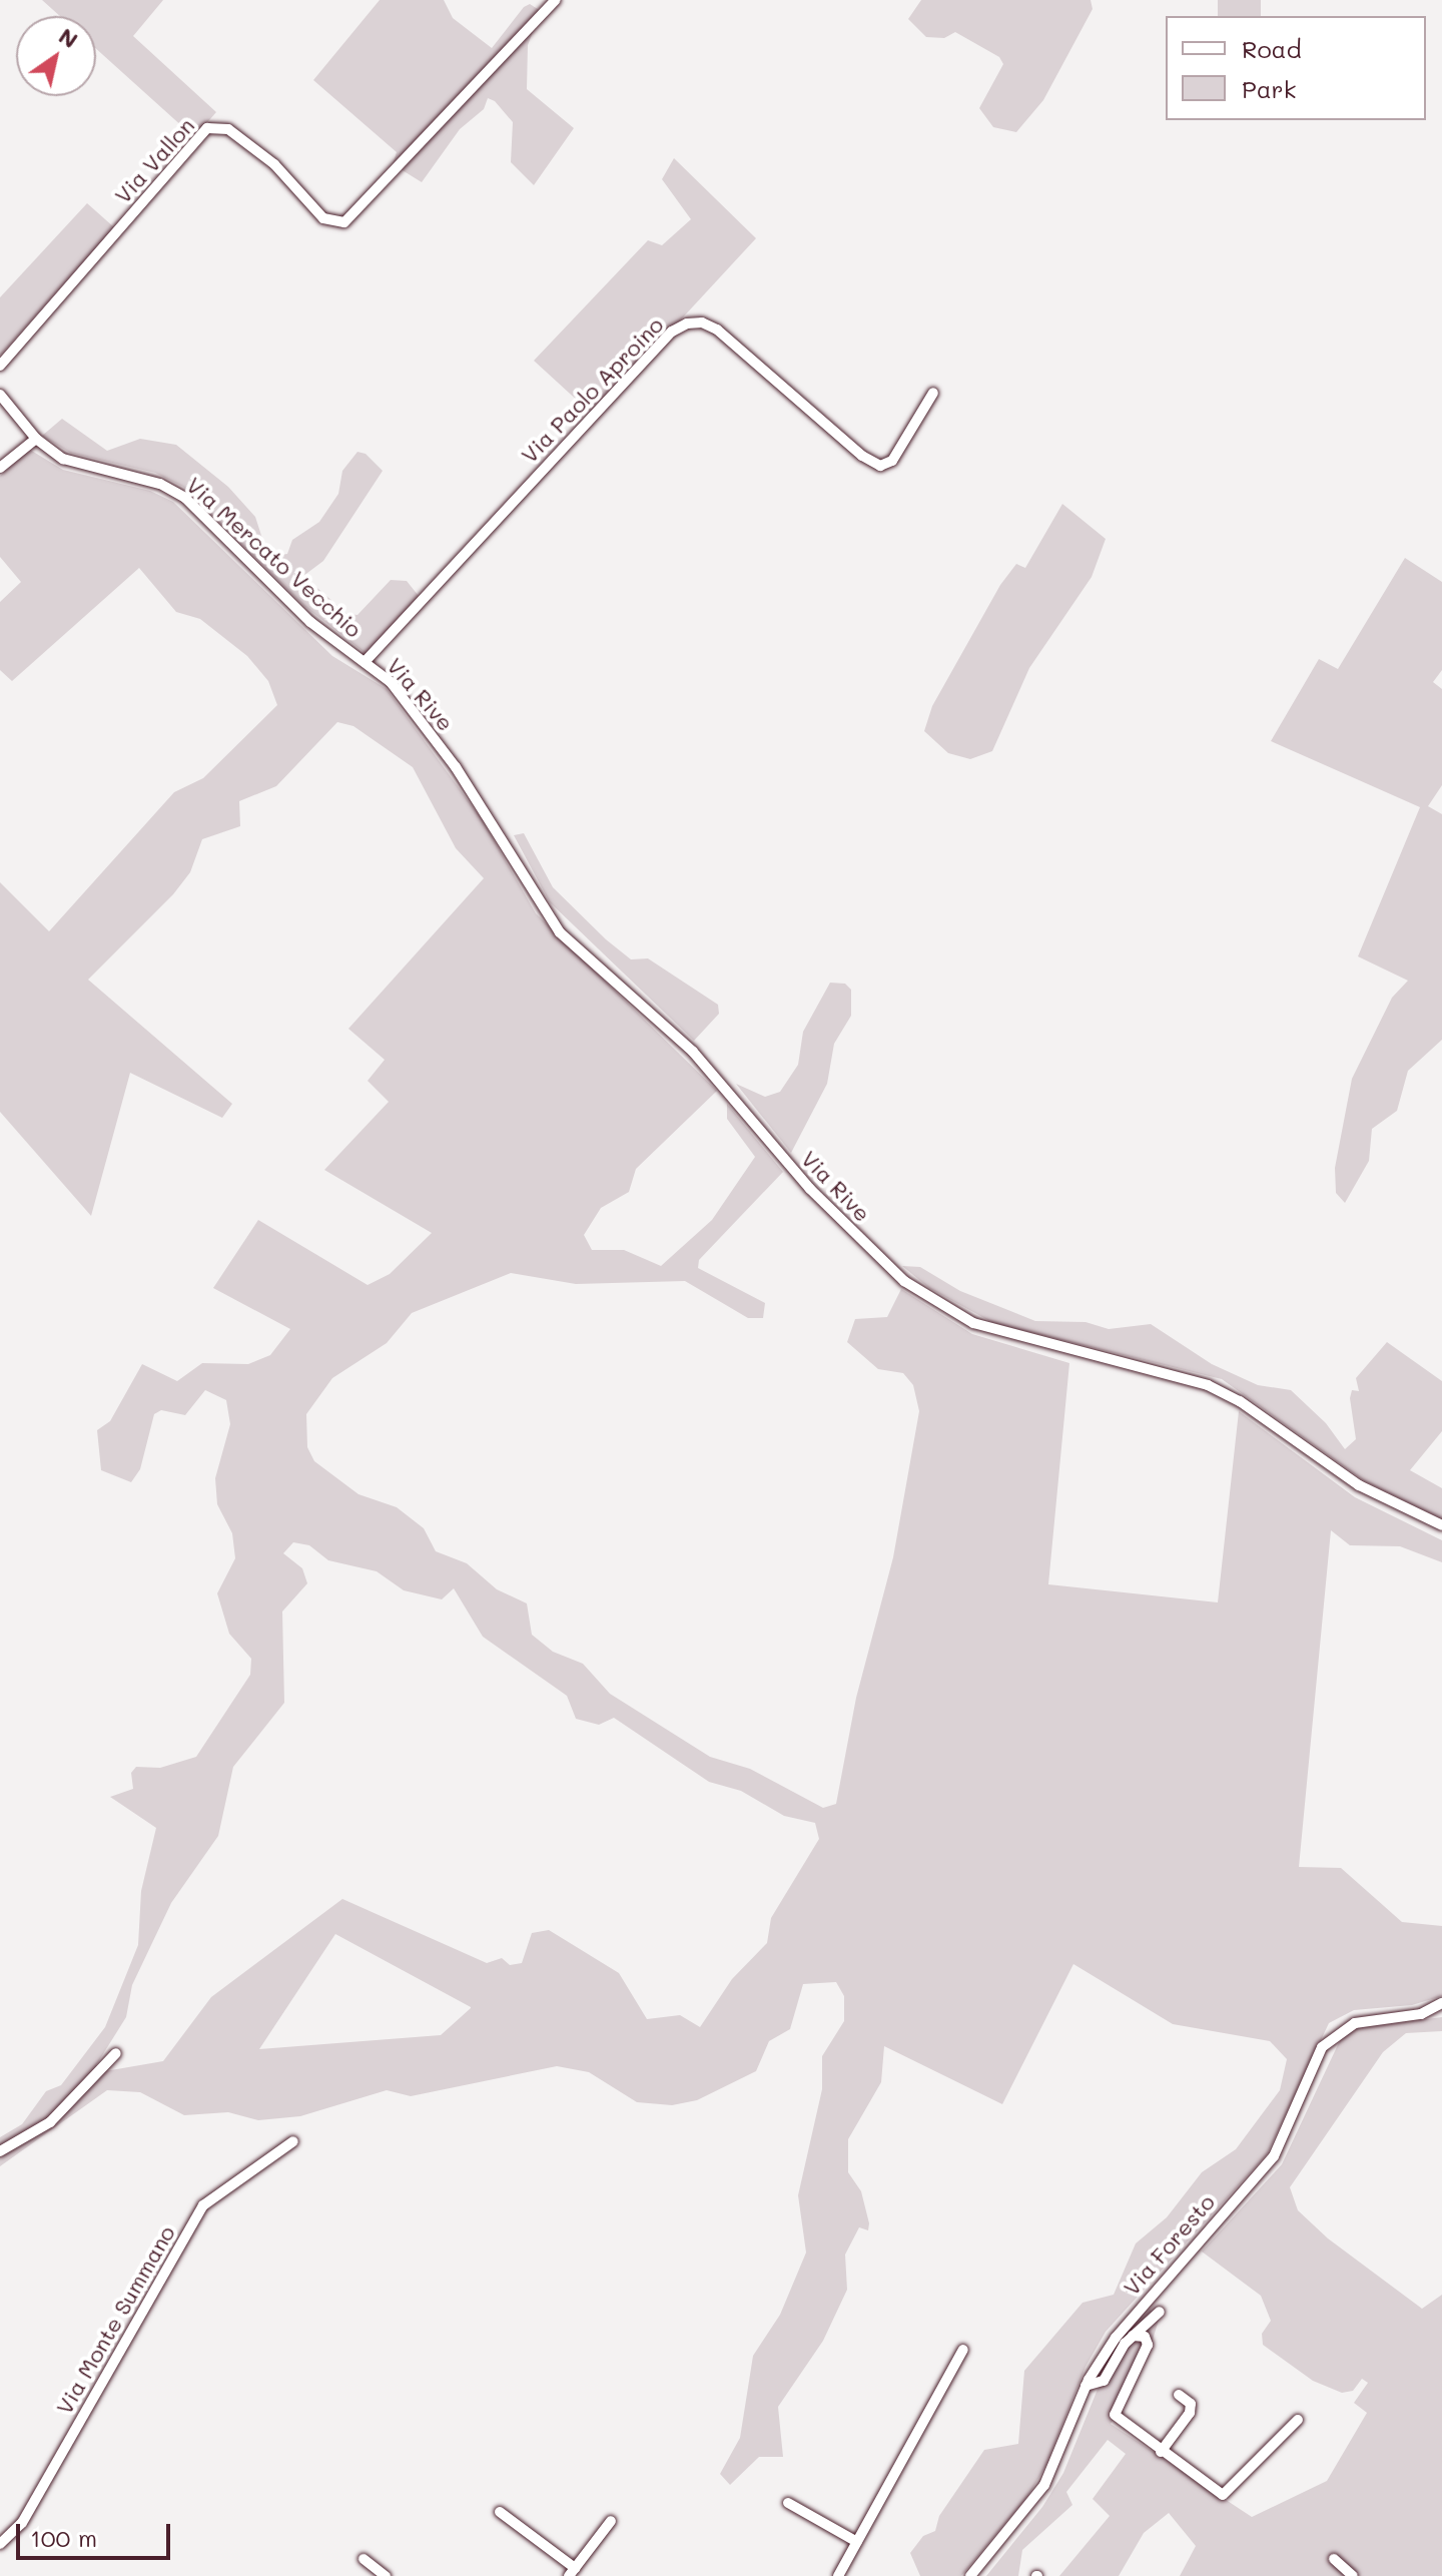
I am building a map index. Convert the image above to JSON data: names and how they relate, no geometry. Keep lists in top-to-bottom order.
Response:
{
  "streets": {
    "street": [
      "Via Vallon",
      "Via Paolo Aproino",
      "Via Mercato Vecchio",
      "Via Rive",
      "Via Foresto",
      "Via Monte Summano"
    ]
  },
  "crossings": [
    ["Via Paolo Aproino", "Via Mercato Vecchio"],
    ["Via Paolo Aproino", "Via Rive"],
    ["Via Mercato Vecchio", "Via Rive"]
  ],
  "legend": ["Road", "Park"],
  "scale_bar": "100 m",
  "north": "top right"
}
